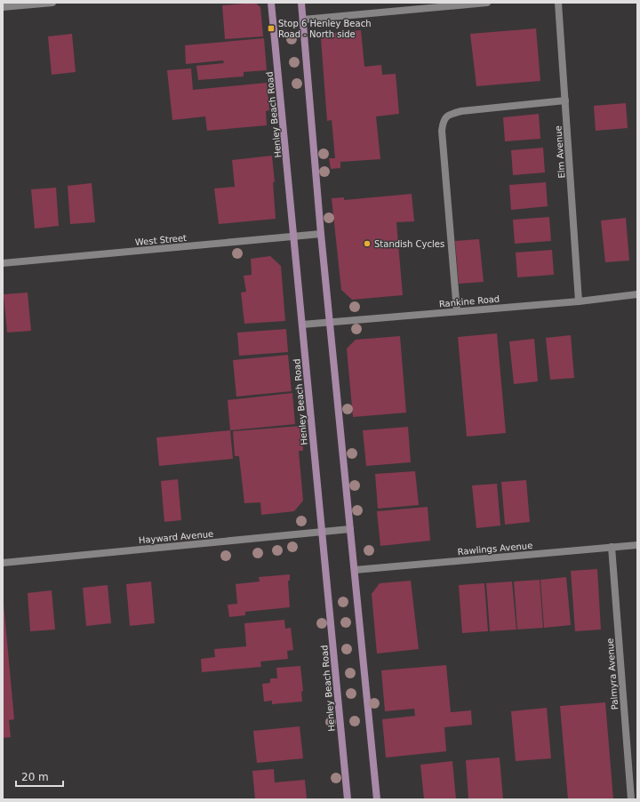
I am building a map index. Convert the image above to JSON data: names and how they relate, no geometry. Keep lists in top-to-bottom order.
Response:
{
  "streets": {
    "main road": ["Henley Beach Road"],
    "street": [
      "Elm Avenue",
      "West Street",
      "Rankine Road",
      "Hayward Avenue",
      "Rawlings Avenue",
      "Palmyra Avenue"
    ]
  },
  "crossings": [
    ["Henley Beach Road", "West Street"],
    ["Henley Beach Road", "Rankine Road"],
    ["Henley Beach Road", "Hayward Avenue"],
    ["Elm Avenue", "Rankine Road"],
    ["Rawlings Avenue", "Palmyra Avenue"]
  ],
  "places": {
    "transit": ["Stop 6 Henley Beach Road - North side"],
    "other": ["Standish Cycles"]
  },
  "scale_bar": "20 m"
}
